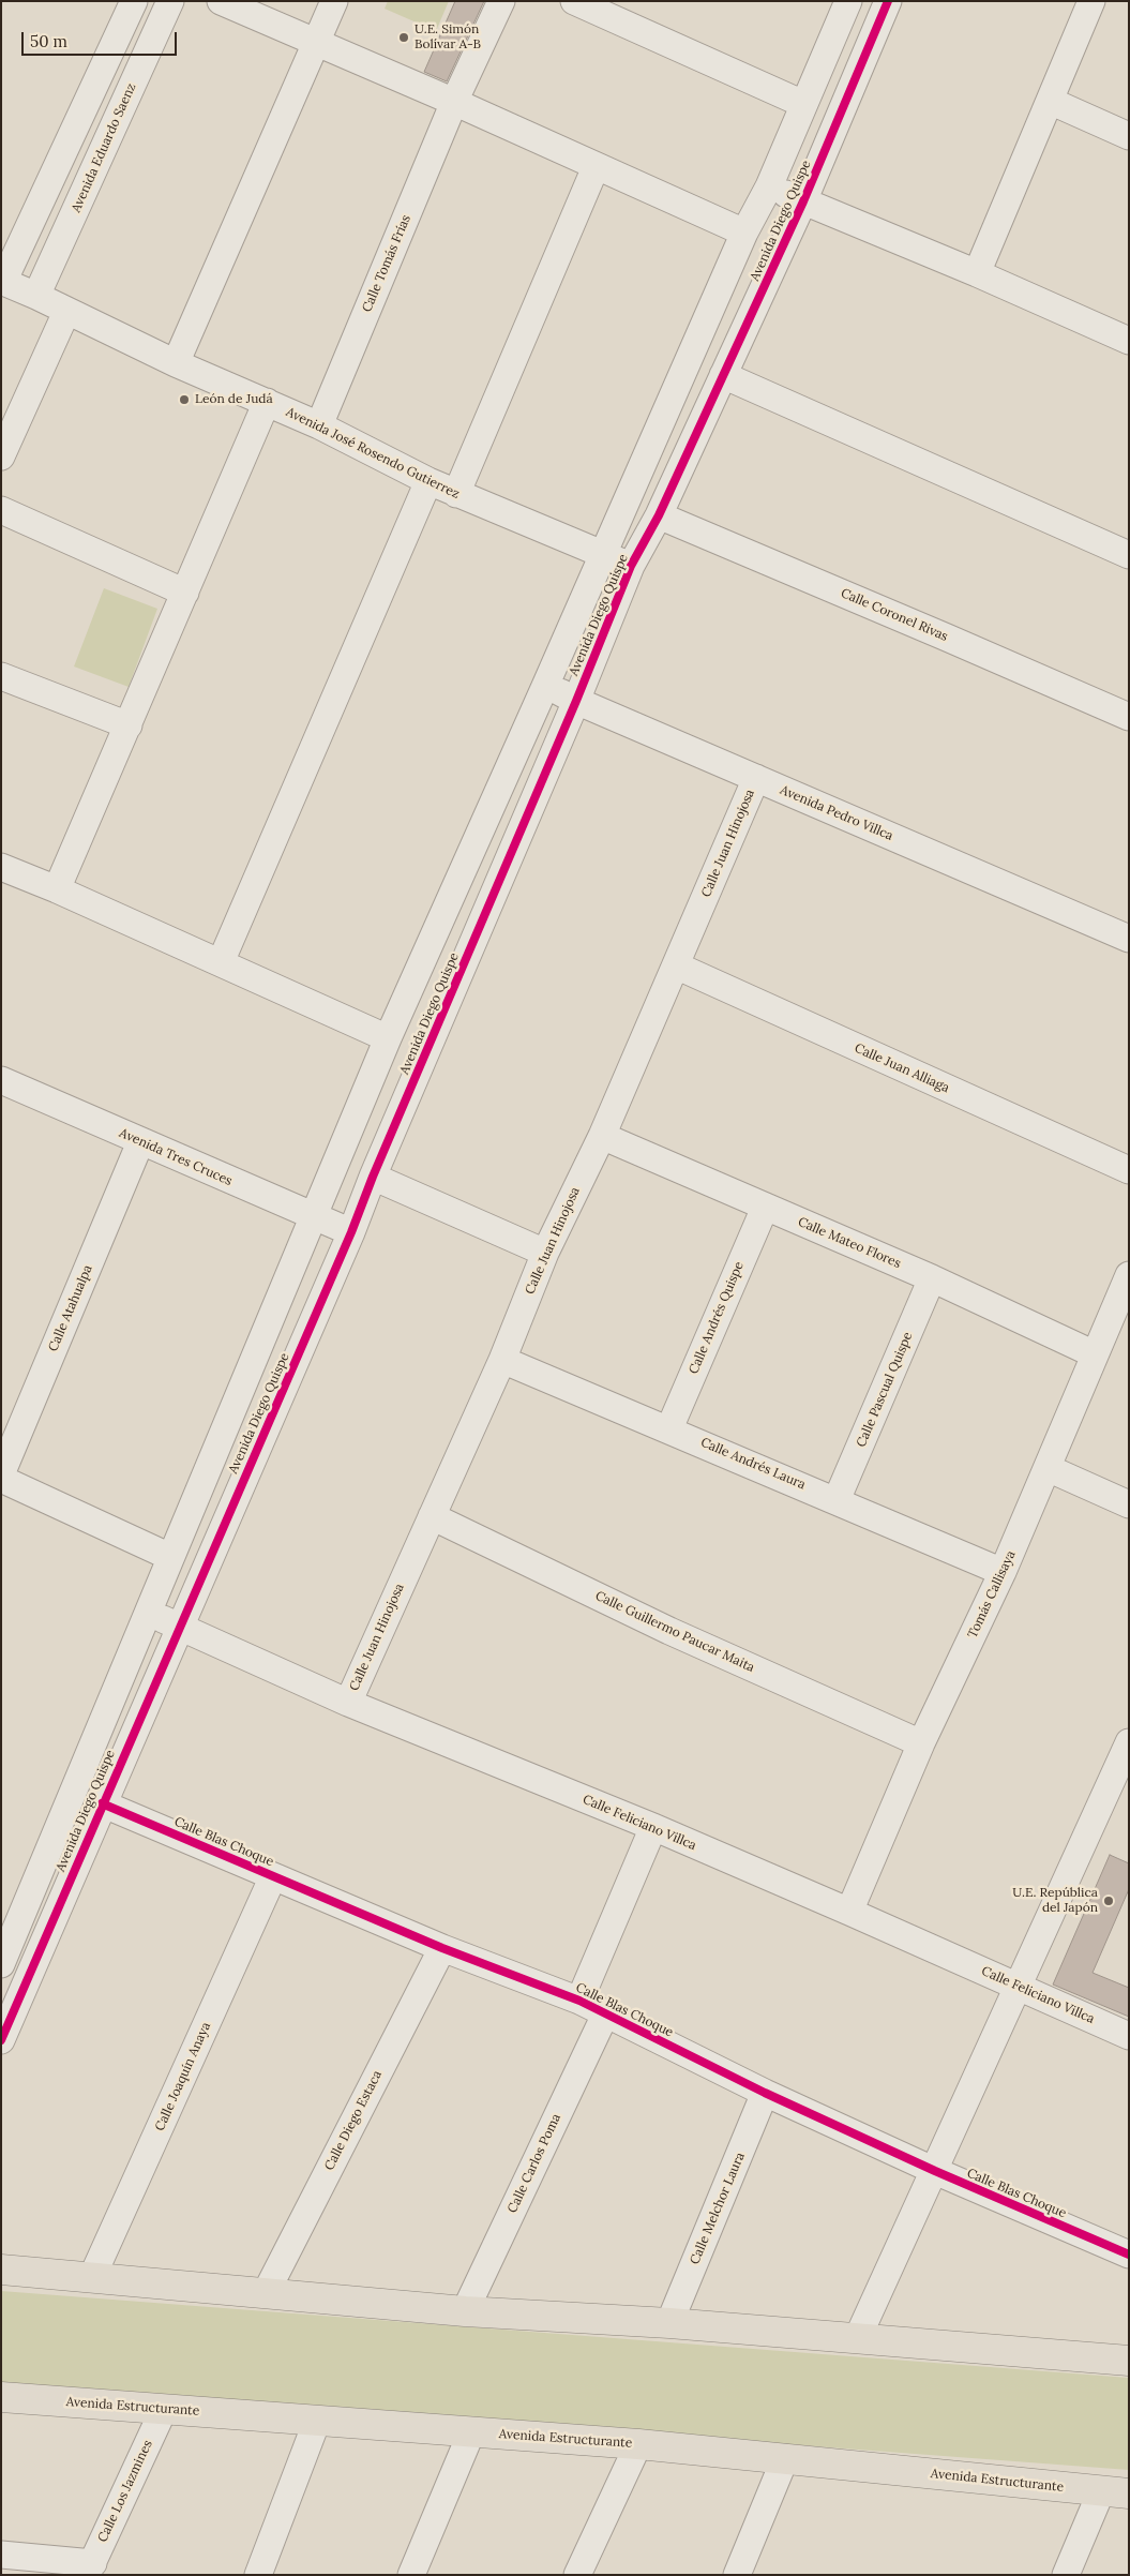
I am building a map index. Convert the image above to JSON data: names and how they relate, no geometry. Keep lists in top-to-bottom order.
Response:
{
  "streets": {
    "main road": ["Avenida Estructurante"],
    "street": [
      "Avenida Eduardo Saenz",
      "Avenida Diego Quispe",
      "Calle Tomás Frías",
      "Avenida José Rosendo Gutierrez",
      "Calle Coronel Rivas",
      "Avenida Pedro Villca",
      "Calle Juan Hinojosa",
      "Calle Juan Alliaga",
      "Avenida Tres Cruces",
      "Calle Mateo Flores",
      "Calle Atahualpa",
      "Calle Andrés Quispe",
      "Calle Pascual Quispe",
      "Calle Andrés Laura",
      "Tomás Callisaya",
      "Calle Guillermo Paucar Maita",
      "Calle Feliciano Villca",
      "Calle Blas Choque",
      "Calle Joaquín Anaya",
      "Calle Diego Estaca",
      "Calle Carlos Poma",
      "Calle Melchor Laura",
      "Calle Los Jazmines"
    ]
  },
  "crossings": [
    ["Avenida Eduardo Saenz", "Avenida José Rosendo Gutierrez"],
    ["Avenida Diego Quispe", "Avenida José Rosendo Gutierrez"],
    ["Avenida Diego Quispe", "Calle Coronel Rivas"],
    ["Avenida Diego Quispe", "Avenida Pedro Villca"],
    ["Avenida Diego Quispe", "Avenida Tres Cruces"],
    ["Avenida Diego Quispe", "Calle Feliciano Villca"],
    ["Avenida Diego Quispe", "Calle Blas Choque"],
    ["Calle Tomás Frías", "Avenida José Rosendo Gutierrez"],
    ["Avenida Pedro Villca", "Calle Juan Hinojosa"],
    ["Calle Juan Hinojosa", "Calle Juan Alliaga"],
    ["Calle Juan Hinojosa", "Calle Mateo Flores"],
    ["Calle Juan Hinojosa", "Calle Andrés Laura"],
    ["Calle Juan Hinojosa", "Calle Guillermo Paucar Maita"],
    ["Calle Juan Hinojosa", "Calle Feliciano Villca"],
    ["Avenida Tres Cruces", "Calle Atahualpa"],
    ["Calle Mateo Flores", "Calle Andrés Quispe"],
    ["Calle Mateo Flores", "Calle Pascual Quispe"],
    ["Calle Mateo Flores", "Tomás Callisaya"],
    ["Calle Andrés Quispe", "Calle Andrés Laura"],
    ["Calle Pascual Quispe", "Calle Andrés Laura"],
    ["Calle Andrés Laura", "Tomás Callisaya"],
    ["Tomás Callisaya", "Calle Guillermo Paucar Maita"],
    ["Tomás Callisaya", "Calle Feliciano Villca"],
    ["Calle Blas Choque", "Calle Joaquín Anaya"],
    ["Calle Blas Choque", "Calle Diego Estaca"],
    ["Calle Blas Choque", "Calle Carlos Poma"],
    ["Calle Blas Choque", "Calle Melchor Laura"],
    ["Avenida Estructurante", "Calle Los Jazmines"]
  ],
  "places": ["U.E. Simón Bolívar A-B", "León de Judá", "U.E. República del Japón"],
  "scale_bar": "50 m"
}
